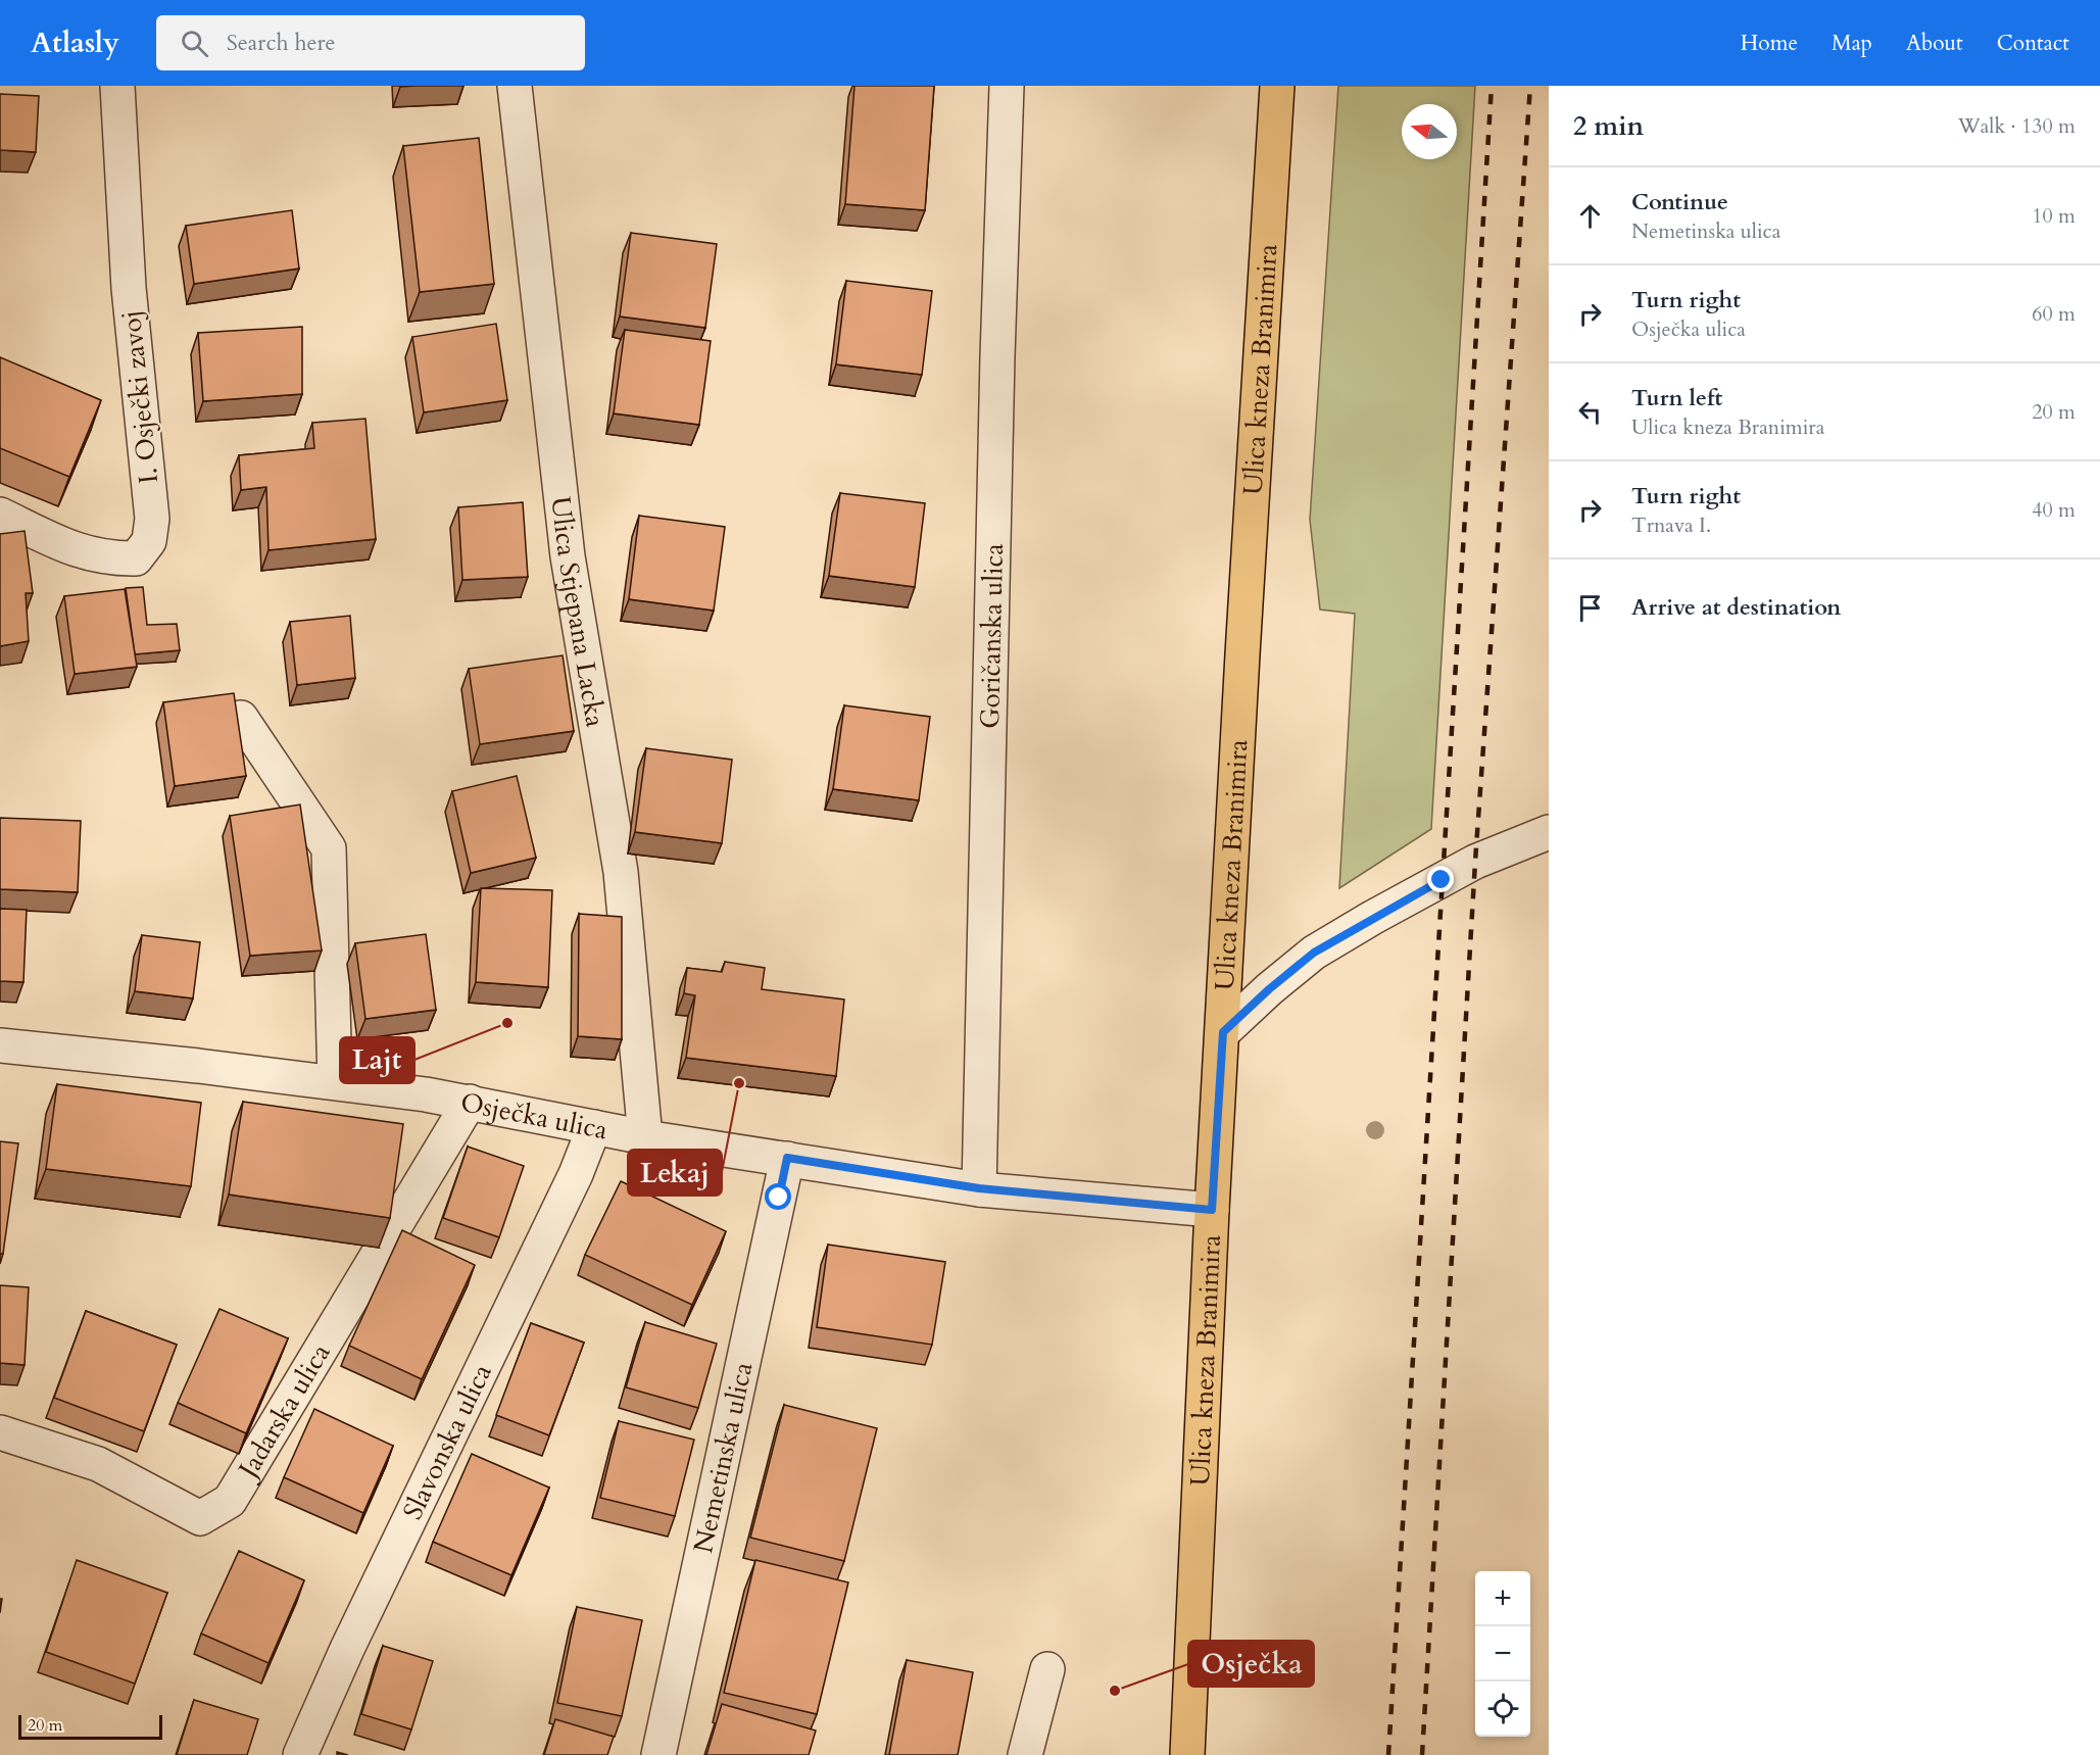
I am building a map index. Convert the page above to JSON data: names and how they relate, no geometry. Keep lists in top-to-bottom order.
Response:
{
  "streets": {
    "main road": ["Ulica kneza Branimira"],
    "street": [
      "I. Osječki zavoj",
      "Ulica Stjepana Lacka",
      "Goričanska ulica",
      "Osječka ulica",
      "Jadarska ulica",
      "Slavonska ulica",
      "Nemetinska ulica"
    ]
  },
  "crossings": [
    ["Ulica kneza Branimira", "Osječka ulica"],
    ["Ulica Stjepana Lacka", "Osječka ulica"],
    ["Goričanska ulica", "Osječka ulica"],
    ["Osječka ulica", "Jadarska ulica"],
    ["Osječka ulica", "Slavonska ulica"],
    ["Osječka ulica", "Nemetinska ulica"]
  ],
  "places": ["Lajt", "Lekaj", "Osječka"],
  "scale_bar": "20 m",
  "north": "left",
  "page": {
    "header": "Atlasly",
    "search": "Search here",
    "nav": [
      "Home",
      "Map",
      "About",
      "Contact"
    ],
    "heading": ["2 min", "Walk · 130 m"],
    "list": [
      ["Continue", "Nemetinska ulica", "10 m"],
      ["Turn right", "Osječka ulica", "60 m"],
      ["Turn left", "Ulica kneza Branimira", "20 m"],
      ["Turn right", "Trnava I.", "40 m"],
      "Arrive at destination"
    ],
    "map_buttons": ["+", "−"],
    "scale": "20 m"
  }
}
